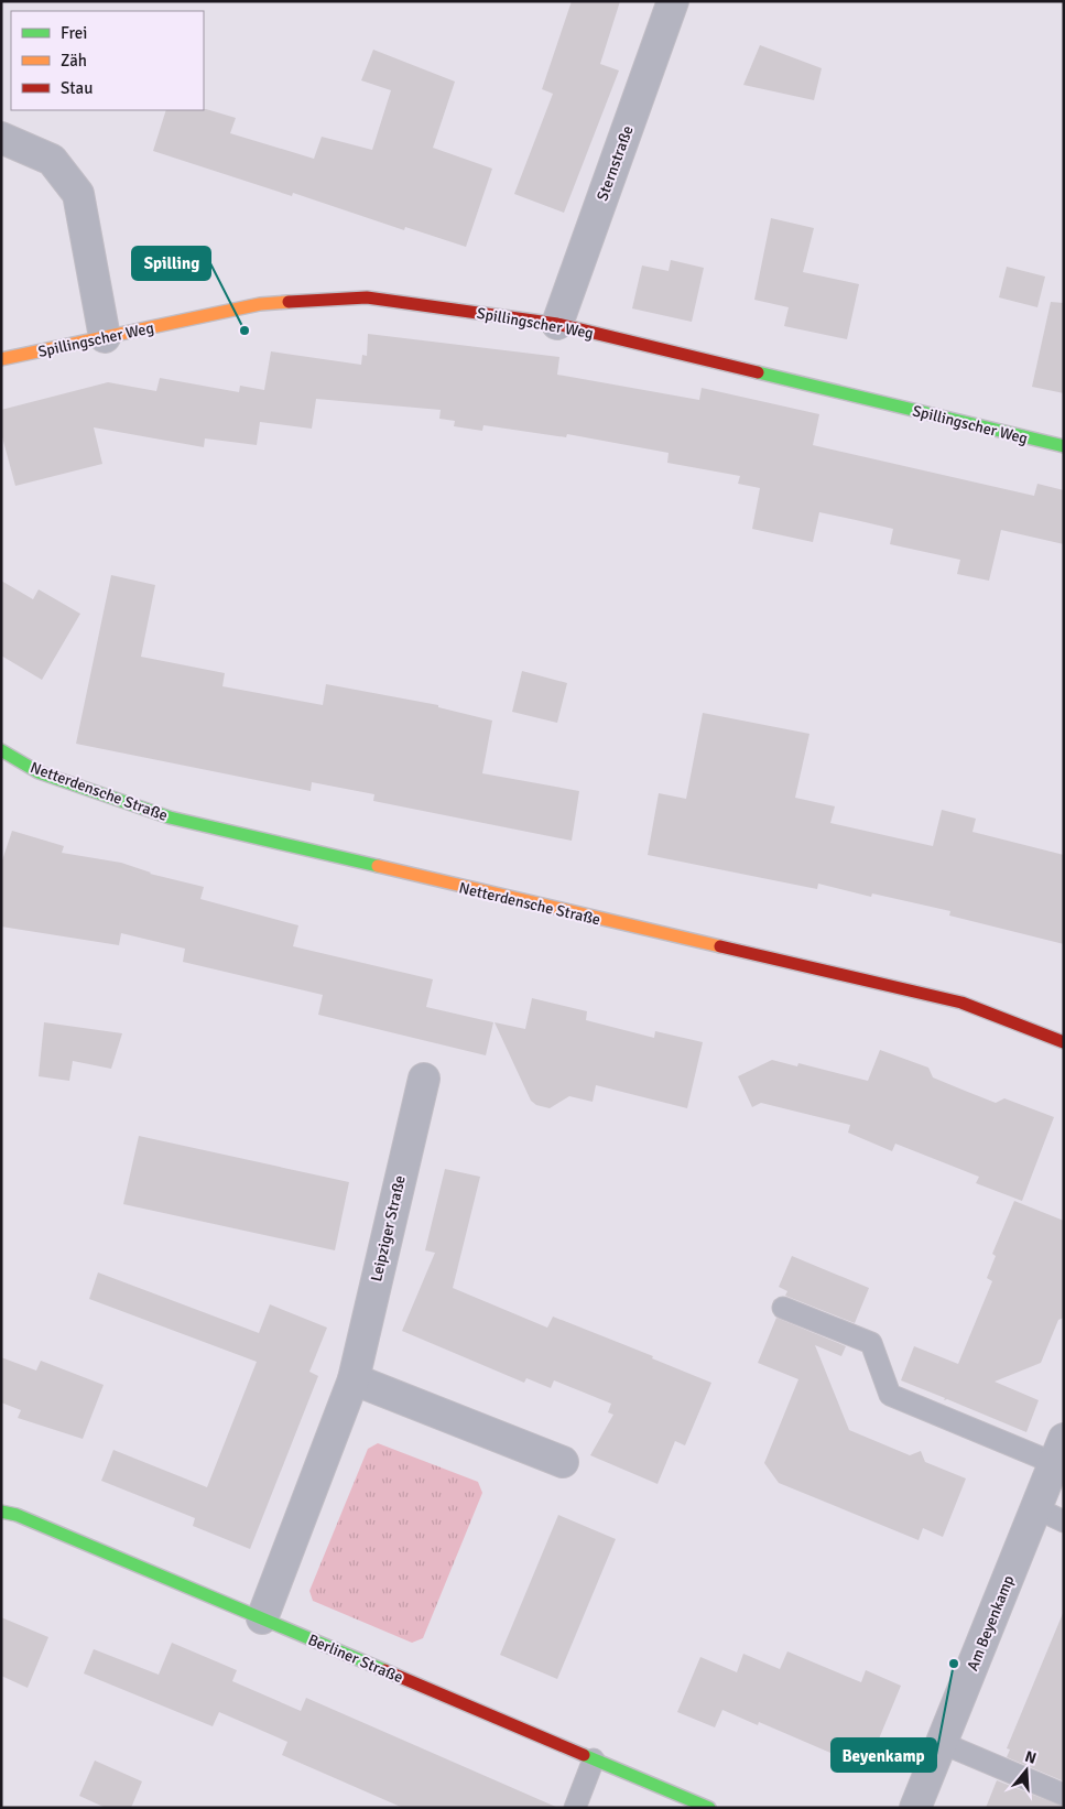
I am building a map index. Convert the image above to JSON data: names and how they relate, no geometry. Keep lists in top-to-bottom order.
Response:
{
  "streets": {
    "street": [
      "Sternstraße",
      "Spillingscher Weg",
      "Netterdensche Straße",
      "Leipziger Straße",
      "Am Beyenkamp",
      "Berliner Straße"
    ]
  },
  "crossings": [
    ["Sternstraße", "Spillingscher Weg"],
    ["Leipziger Straße", "Berliner Straße"]
  ],
  "places": ["Spilling", "Beyenkamp"],
  "legend": ["Frei", "Zäh", "Stau"],
  "north": "top"
}
